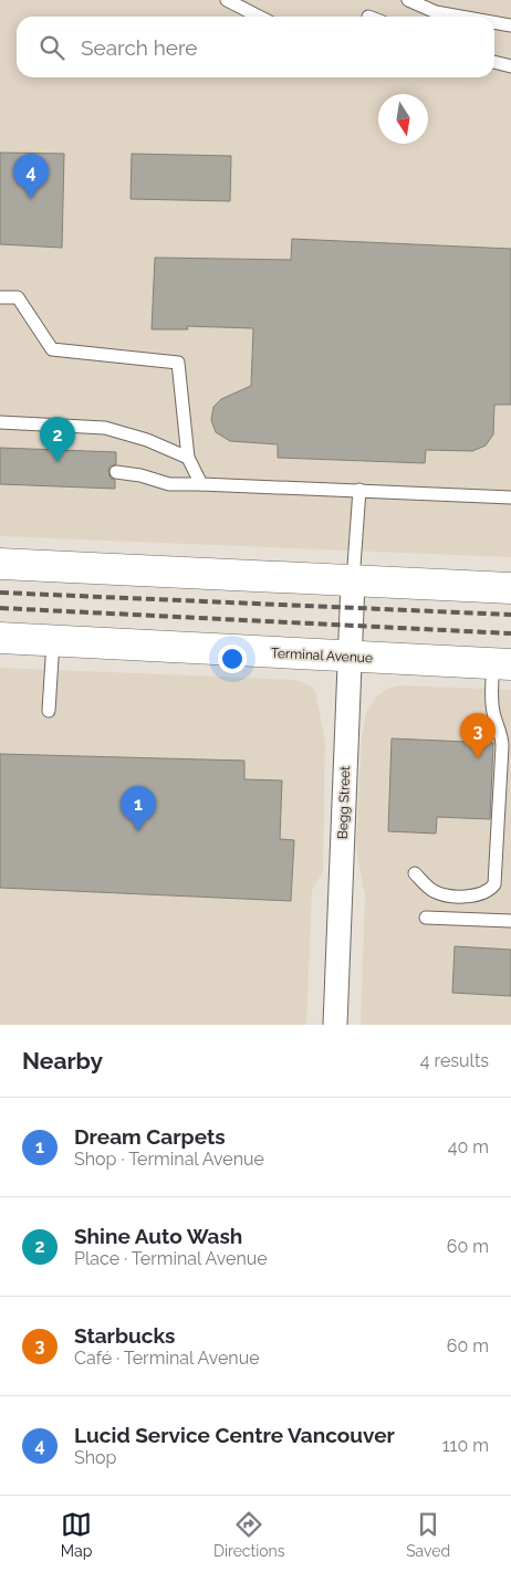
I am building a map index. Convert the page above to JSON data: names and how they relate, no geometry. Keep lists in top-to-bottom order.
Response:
{
  "streets": {
    "main road": ["Terminal Avenue"],
    "street": ["Begg Street"]
  },
  "crossings": [
    ["Terminal Avenue", "Begg Street"]
  ],
  "north": "bottom",
  "page": {
    "search": "Search here",
    "pins": [
      "4",
      "2",
      "3",
      "1"
    ],
    "heading": ["Nearby", "4 results"],
    "list": [
      {
        "mark": "1",
        "name": "Dream Carpets",
        "note": "Shop · Terminal Avenue",
        "value": "40 m"
      },
      {
        "mark": "2",
        "name": "Shine Auto Wash",
        "note": "Place · Terminal Avenue",
        "value": "60 m"
      },
      {
        "mark": "3",
        "name": "Starbucks",
        "note": "Café · Terminal Avenue",
        "value": "60 m"
      },
      {
        "mark": "4",
        "name": "Lucid Service Centre Vancouver",
        "note": "Shop",
        "value": "110 m"
      }
    ],
    "nav": ["Map", "Directions", "Saved"]
  }
}
